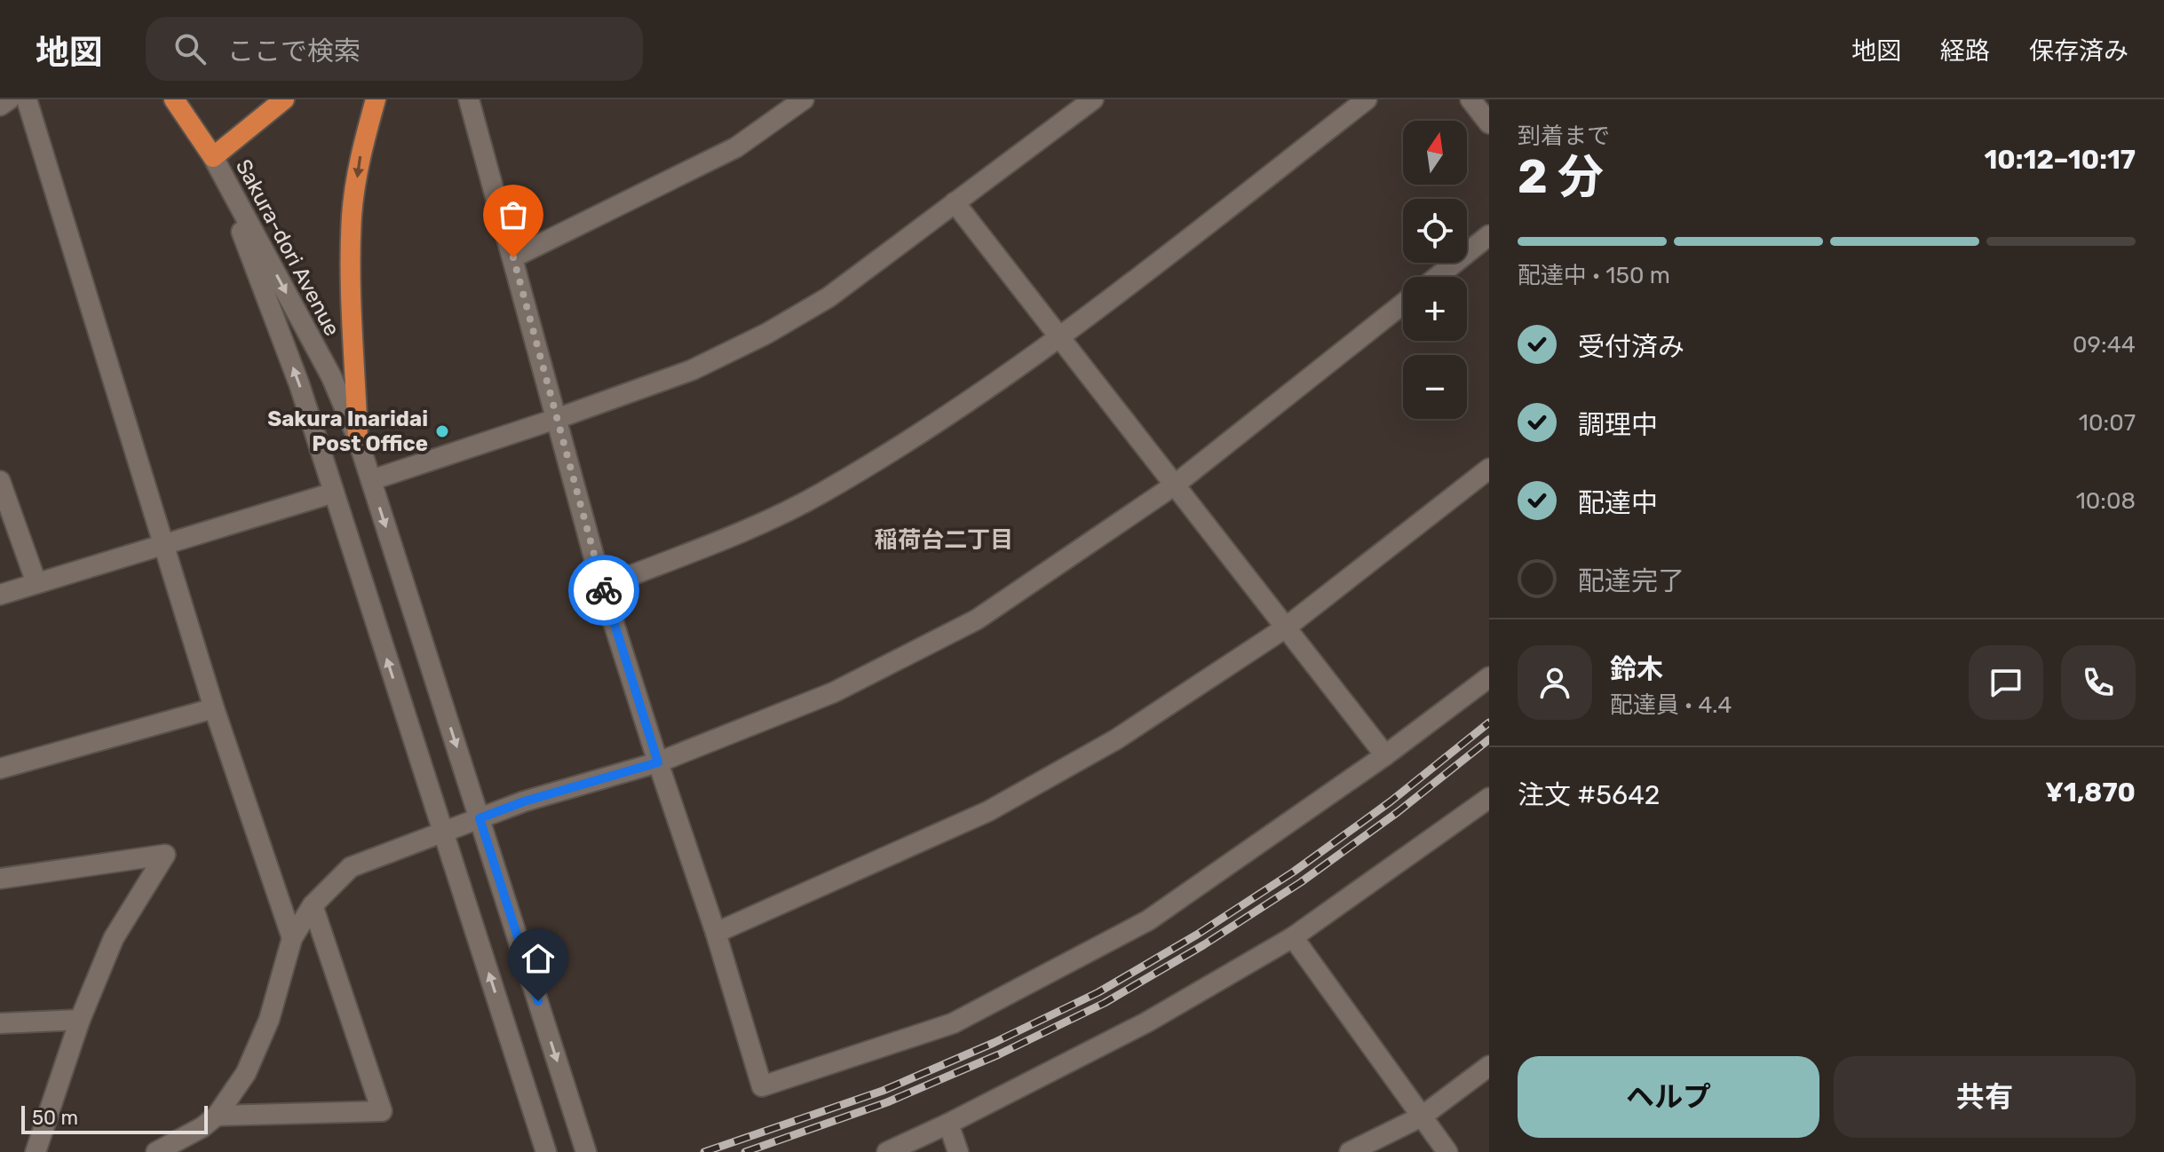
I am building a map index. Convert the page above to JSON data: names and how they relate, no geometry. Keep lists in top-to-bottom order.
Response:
{
  "streets": {
    "street": ["Sakura-dori Avenue"]
  },
  "districts": ["稲荷台二丁目"],
  "places": ["Sakura Inaridai Post Office"],
  "scale_bar": "50 m",
  "north": "top",
  "page": {
    "header": "地図",
    "search": "ここで検索",
    "nav": ["地図", "経路", "保存済み"],
    "heading": ["2 分", "到着まで", "10:12–10:17"],
    "panel": [
      "鈴木",
      "配達員 · 4.4",
      "注文 #5642",
      "¥1,870"
    ],
    "map_buttons": ["+", "−"],
    "bar": "配達中 · 150 m",
    "list": [
      ["受付済み", "09:44"],
      ["調理中", "10:07"],
      ["配達中", "10:08"],
      "配達完了"
    ],
    "buttons": ["ヘルプ", "共有"],
    "scale": "50 m"
  }
}
